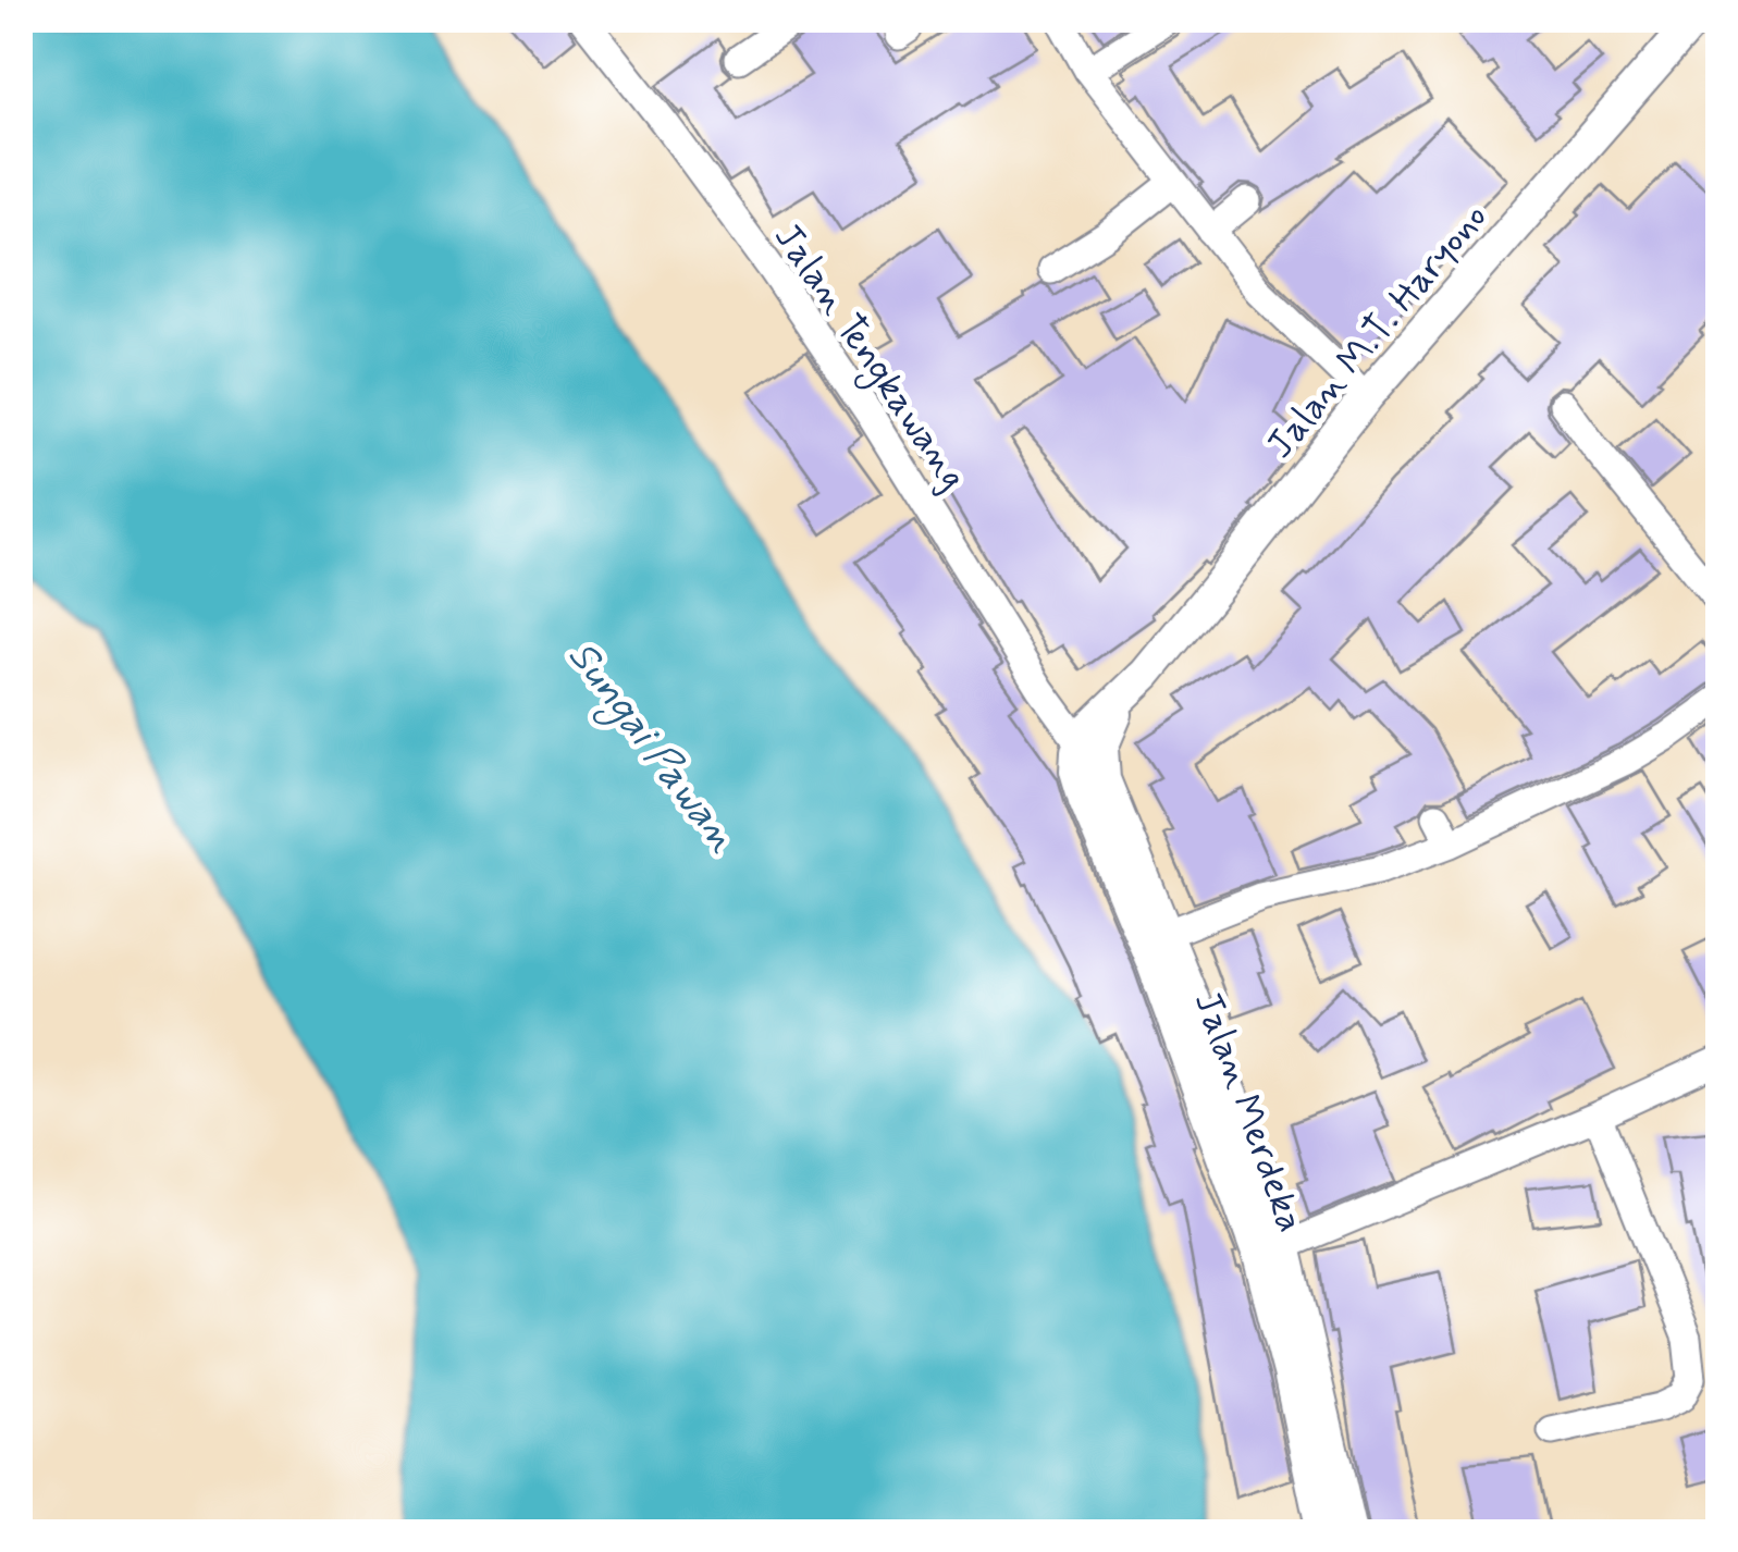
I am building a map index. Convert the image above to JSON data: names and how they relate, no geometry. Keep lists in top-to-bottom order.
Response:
{
  "streets": {
    "main road": ["Jalan M.T. Haryono", "Jalan Merdeka"],
    "street": ["Jalan Tengkawang"]
  },
  "crossings": [
    ["Jalan M.T. Haryono", "Jalan Tengkawang"],
    ["Jalan M.T. Haryono", "Jalan Merdeka"],
    ["Jalan Tengkawang", "Jalan Merdeka"]
  ],
  "water": ["Sungai Pawan"]
}
